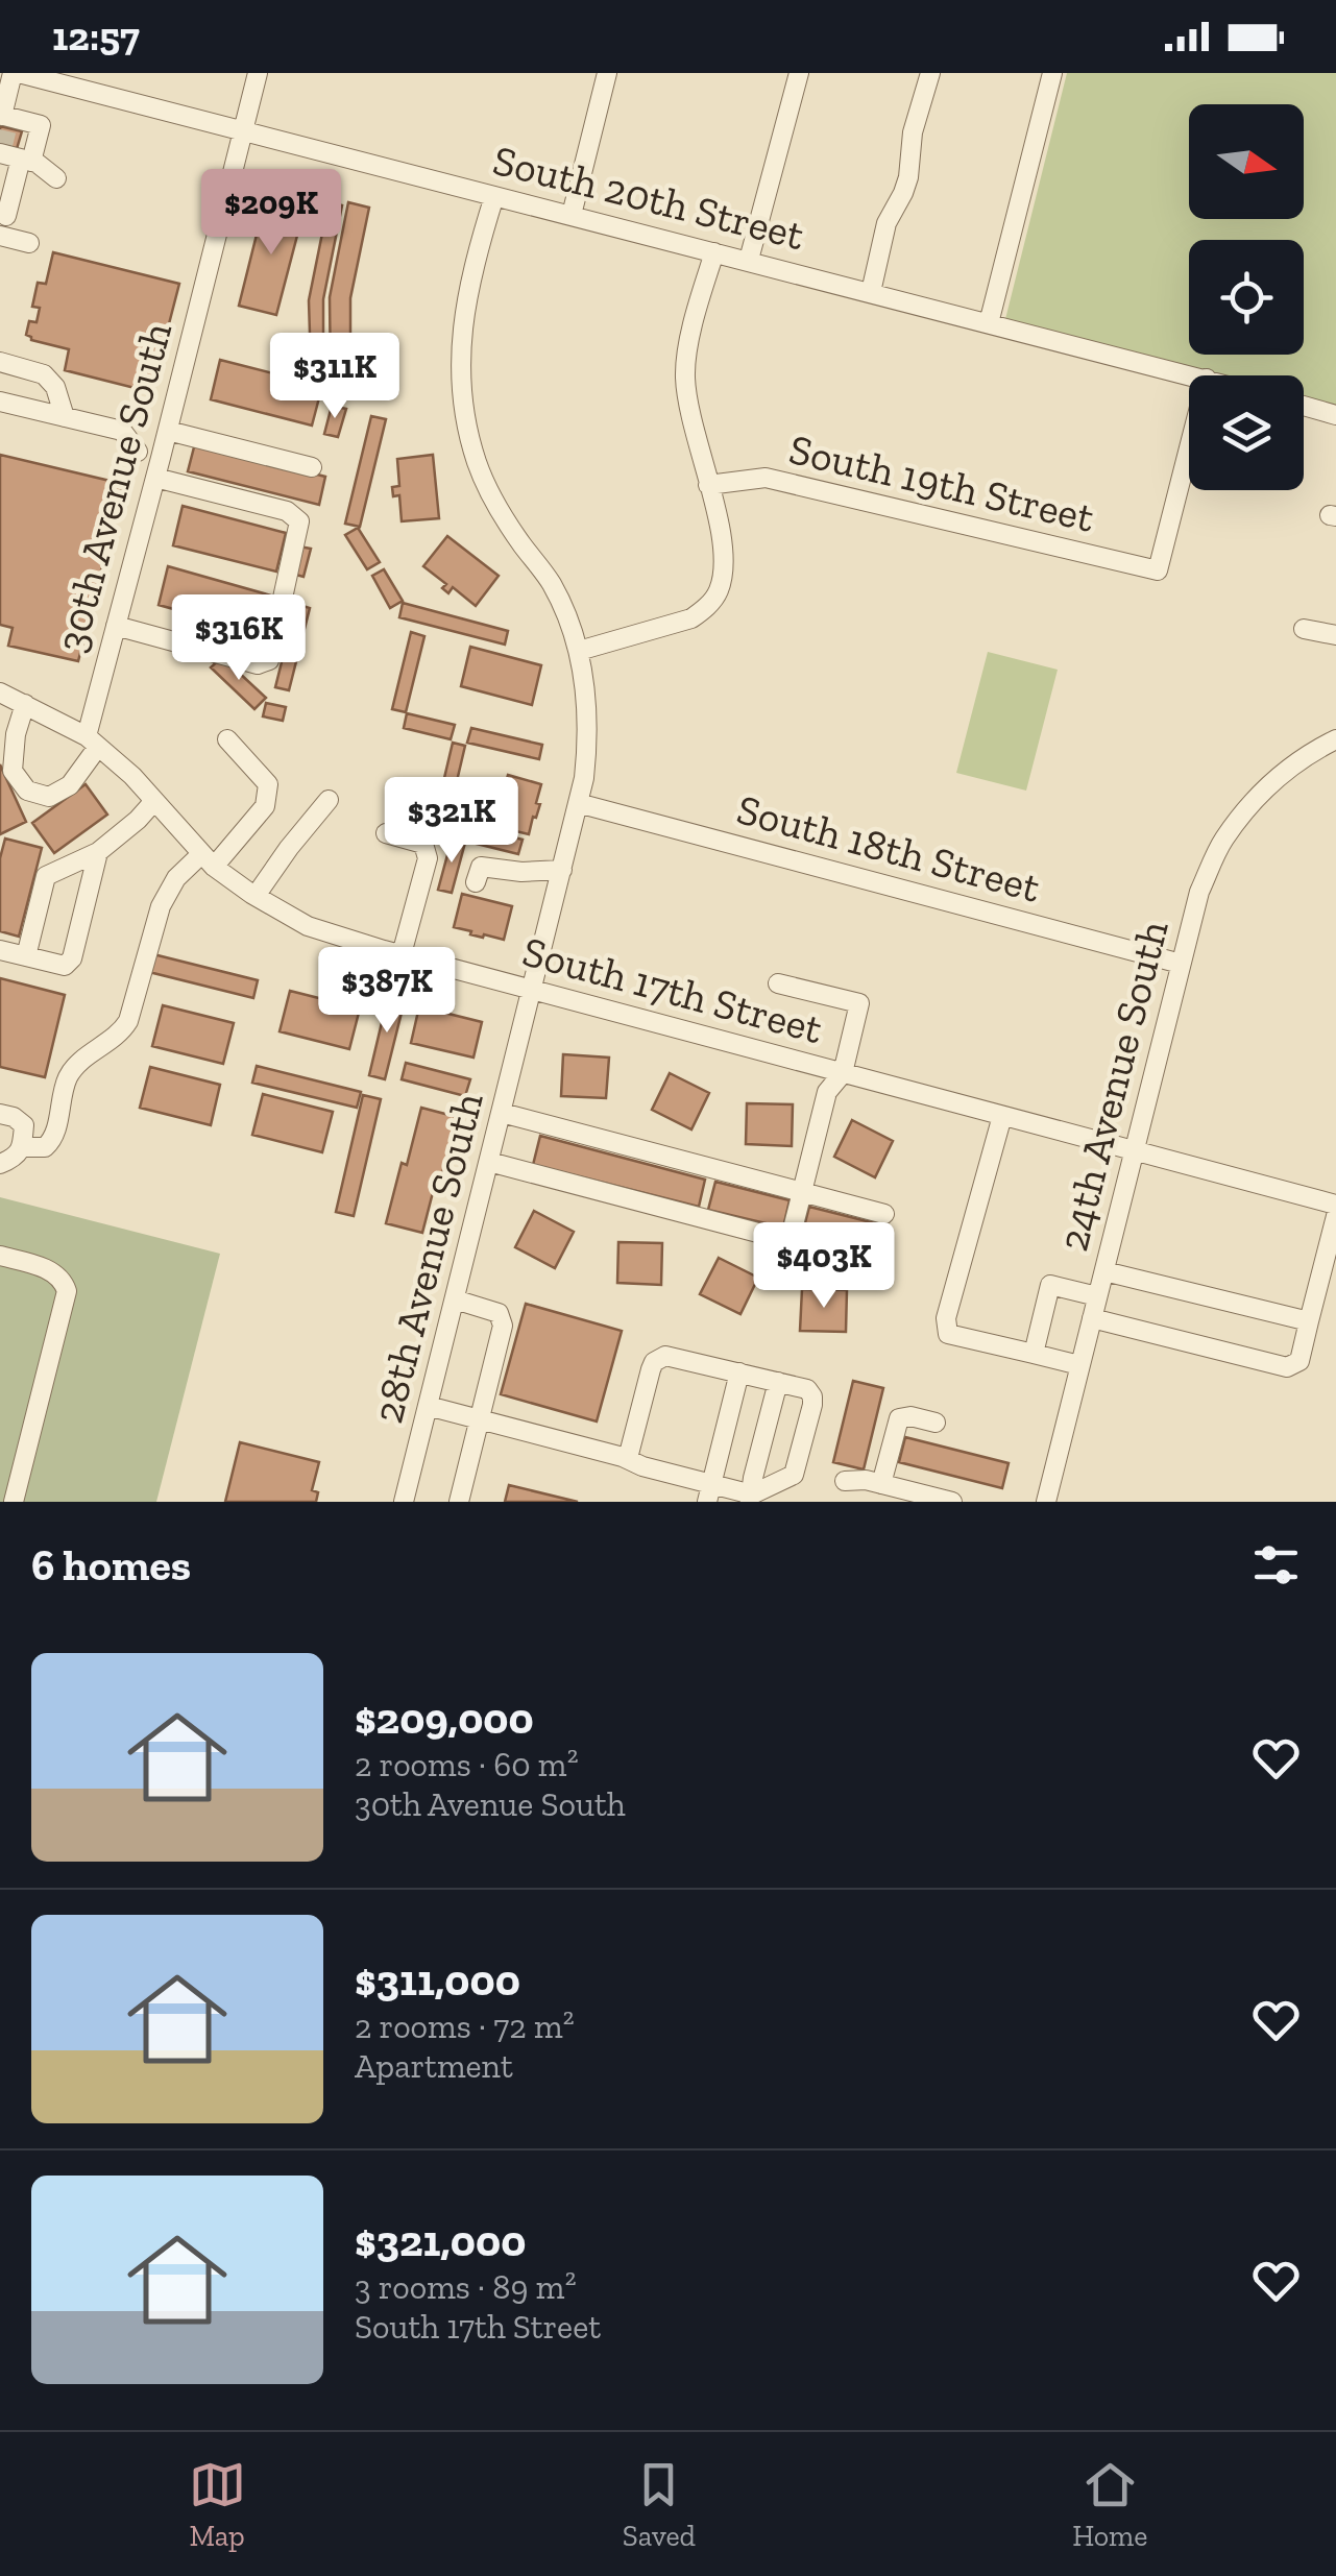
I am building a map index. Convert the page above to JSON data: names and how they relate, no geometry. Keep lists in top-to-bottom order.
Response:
{
  "streets": {
    "street": [
      "South 20th Street",
      "South 19th Street",
      "30th Avenue South",
      "South 18th Street",
      "South 17th Street",
      "24th Avenue South",
      "28th Avenue South"
    ]
  },
  "crossings": [
    ["South 20th Street", "30th Avenue South"],
    ["South 20th Street", "28th Avenue South"],
    ["30th Avenue South", "South 17th Street"],
    ["South 18th Street", "24th Avenue South"],
    ["South 18th Street", "28th Avenue South"],
    ["South 17th Street", "24th Avenue South"],
    ["South 17th Street", "28th Avenue South"]
  ],
  "north": "right",
  "page": {
    "status": "12:57",
    "price": [
      "$209K",
      "$311K",
      "$316K",
      "$321K",
      "$387K",
      "$403K"
    ],
    "heading": "6 homes",
    "list": [
      {
        "name": "$209,000",
        "note": "2 rooms · 60 m² · 30th Avenue South"
      },
      {
        "name": "$311,000",
        "note": "2 rooms · 72 m² · Apartment"
      },
      {
        "name": "$321,000",
        "note": "3 rooms · 89 m² · South 17th Street"
      }
    ],
    "tabs": ["Map", "Saved", "Home"]
  }
}
